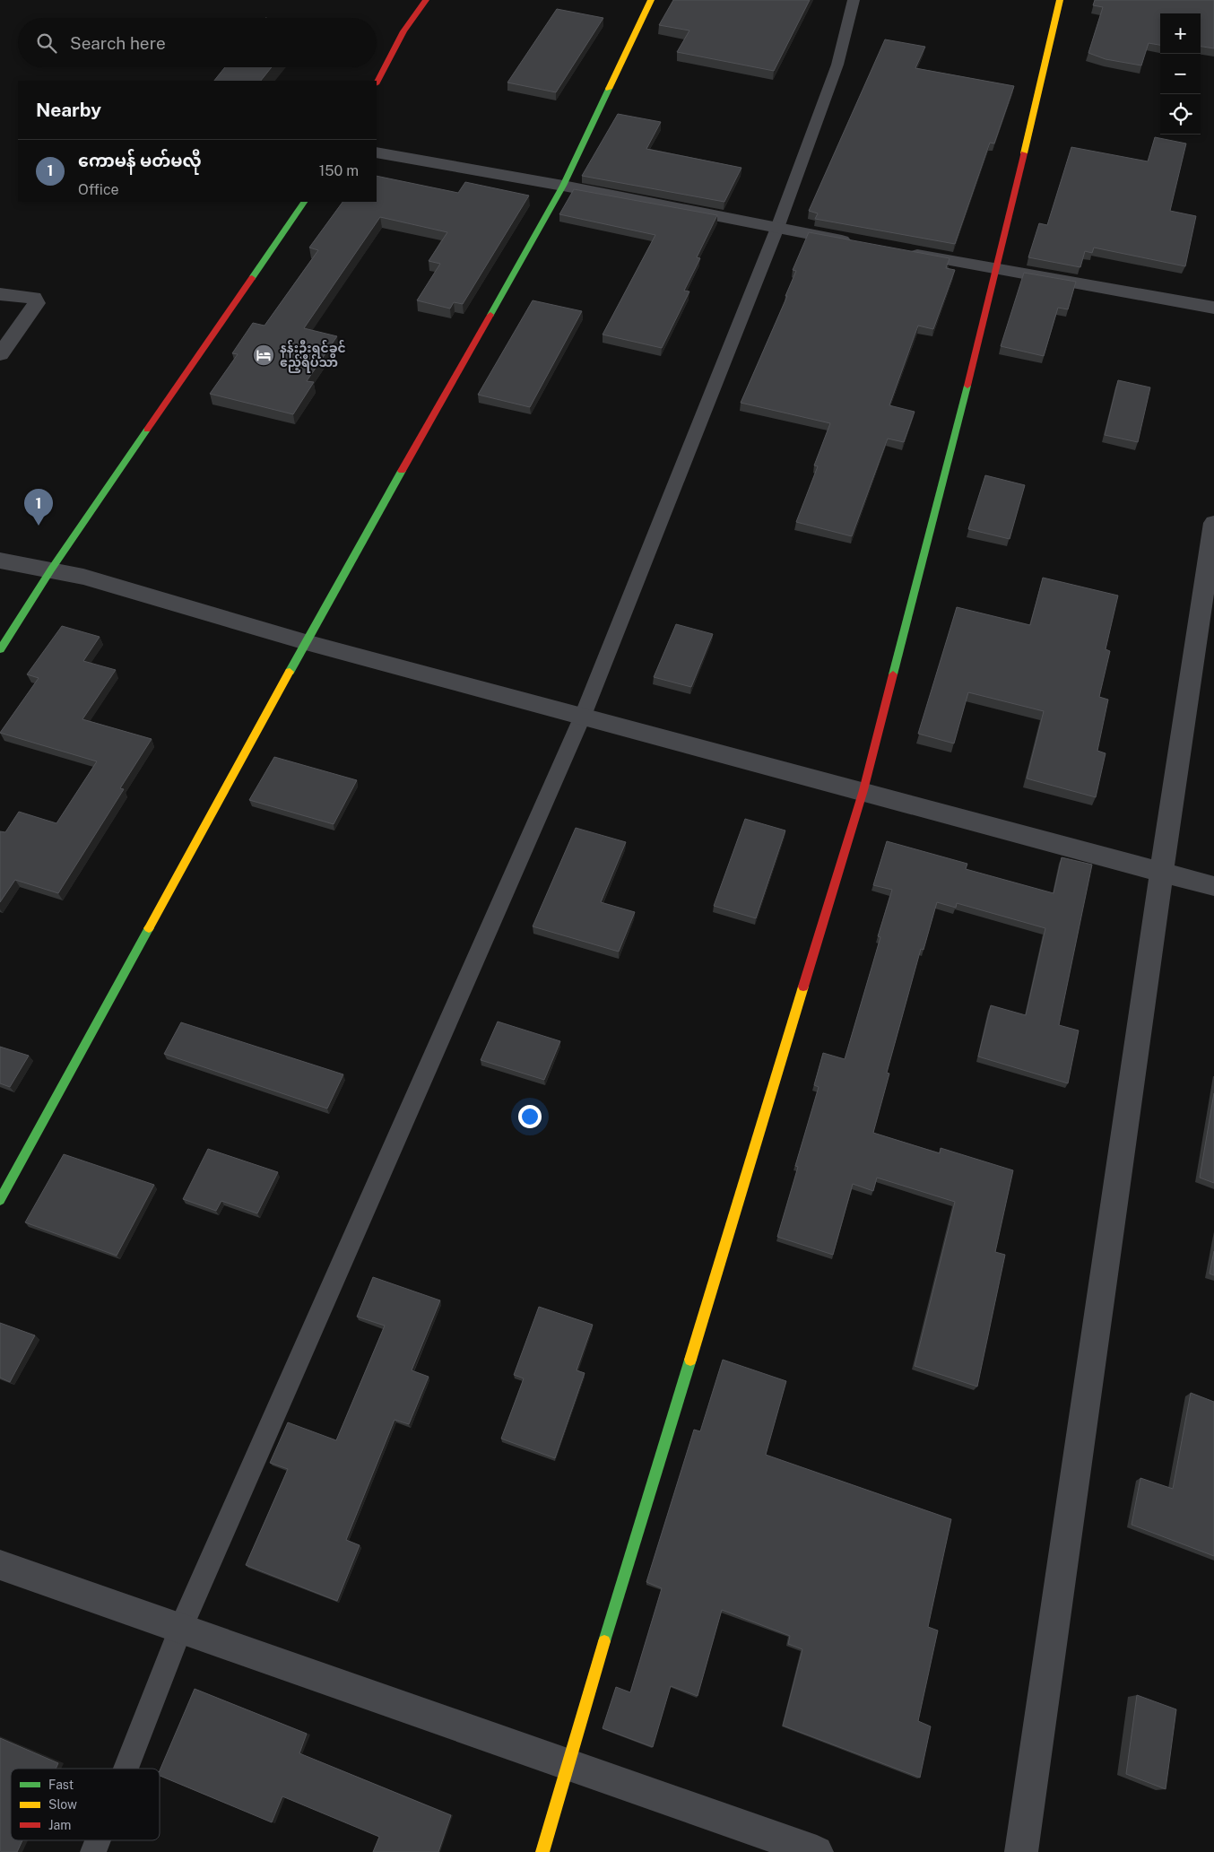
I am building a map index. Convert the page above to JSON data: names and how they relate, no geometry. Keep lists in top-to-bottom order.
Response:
{
  "places": {
    "hotel": ["နန်းဦးရင်ခွင် ဧည့်ရိပ်သာ"]
  },
  "legend": ["Fast", "Slow", "Jam"],
  "page": {
    "map_buttons": ["+", "−"],
    "search": "Search here",
    "heading": "Nearby",
    "list": [
      {
        "mark": "1",
        "name": "ကောမန် မတ်မလီု",
        "note": "Office",
        "value": "150 m"
      }
    ],
    "pins": "1"
  }
}
